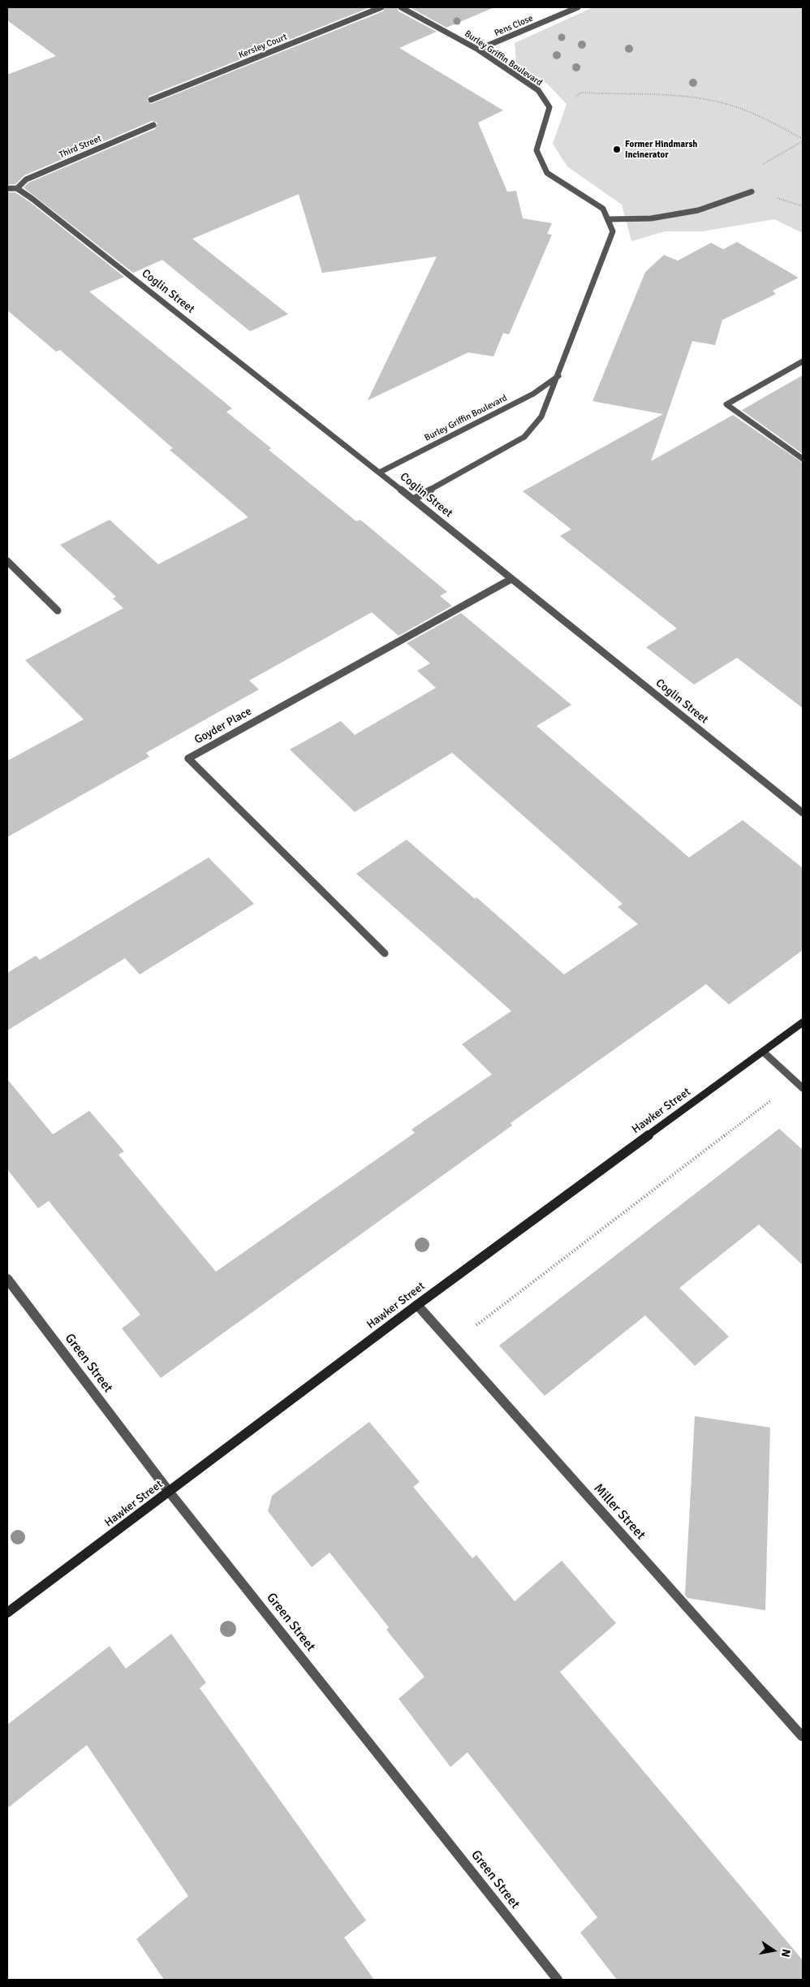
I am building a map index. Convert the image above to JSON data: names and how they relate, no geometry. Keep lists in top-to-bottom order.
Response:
{
  "streets": {
    "street": [
      "Pens Close",
      "Kersley Court",
      "Burley Griffin Boulevard",
      "Third Street",
      "Coglin Street",
      "Goyder Place",
      "Hawker Street",
      "Green Street",
      "Miller Street"
    ]
  },
  "crossings": [
    ["Pens Close", "Burley Griffin Boulevard"],
    ["Burley Griffin Boulevard", "Coglin Street"],
    ["Third Street", "Coglin Street"],
    ["Coglin Street", "Goyder Place"],
    ["Hawker Street", "Green Street"],
    ["Hawker Street", "Miller Street"]
  ],
  "places": ["Former Hindmarsh Incinerator"],
  "north": "right"
}
